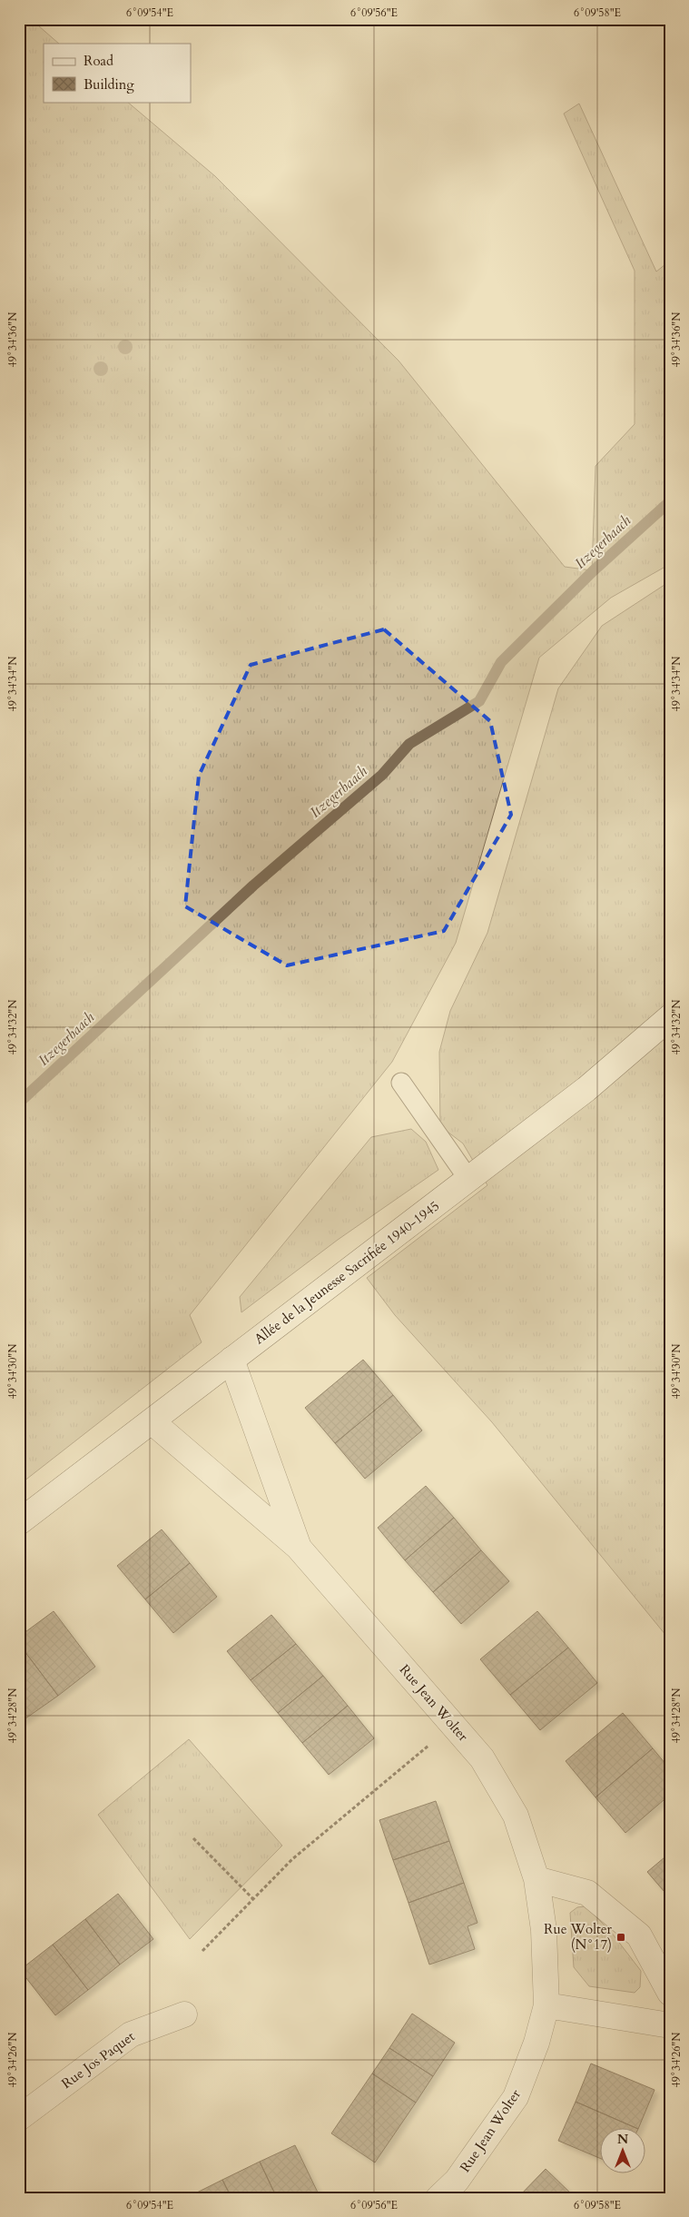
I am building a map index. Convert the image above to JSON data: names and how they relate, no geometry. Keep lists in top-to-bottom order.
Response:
{
  "streets": {
    "street": ["Allée de la Jeunesse Sacrifiée 1940-1945", "Rue Jean Wolter", "Rue Jos Paquet"]
  },
  "crossings": [
    ["Allée de la Jeunesse Sacrifiée 1940-1945", "Rue Jean Wolter"]
  ],
  "water": ["Itzegerbaach"],
  "places": {
    "transit": ["Rue Wolter (N°17)"]
  },
  "legend": ["Road", "Building"],
  "north": "top",
  "coordinates": [
    "6°09'54\"E",
    "6°09'56\"E",
    "6°09'58\"E",
    "49°34'36\"N",
    "49°34'34\"N",
    "49°34'32\"N",
    "49°34'30\"N",
    "49°34'28\"N",
    "49°34'26\"N"
  ]
}
